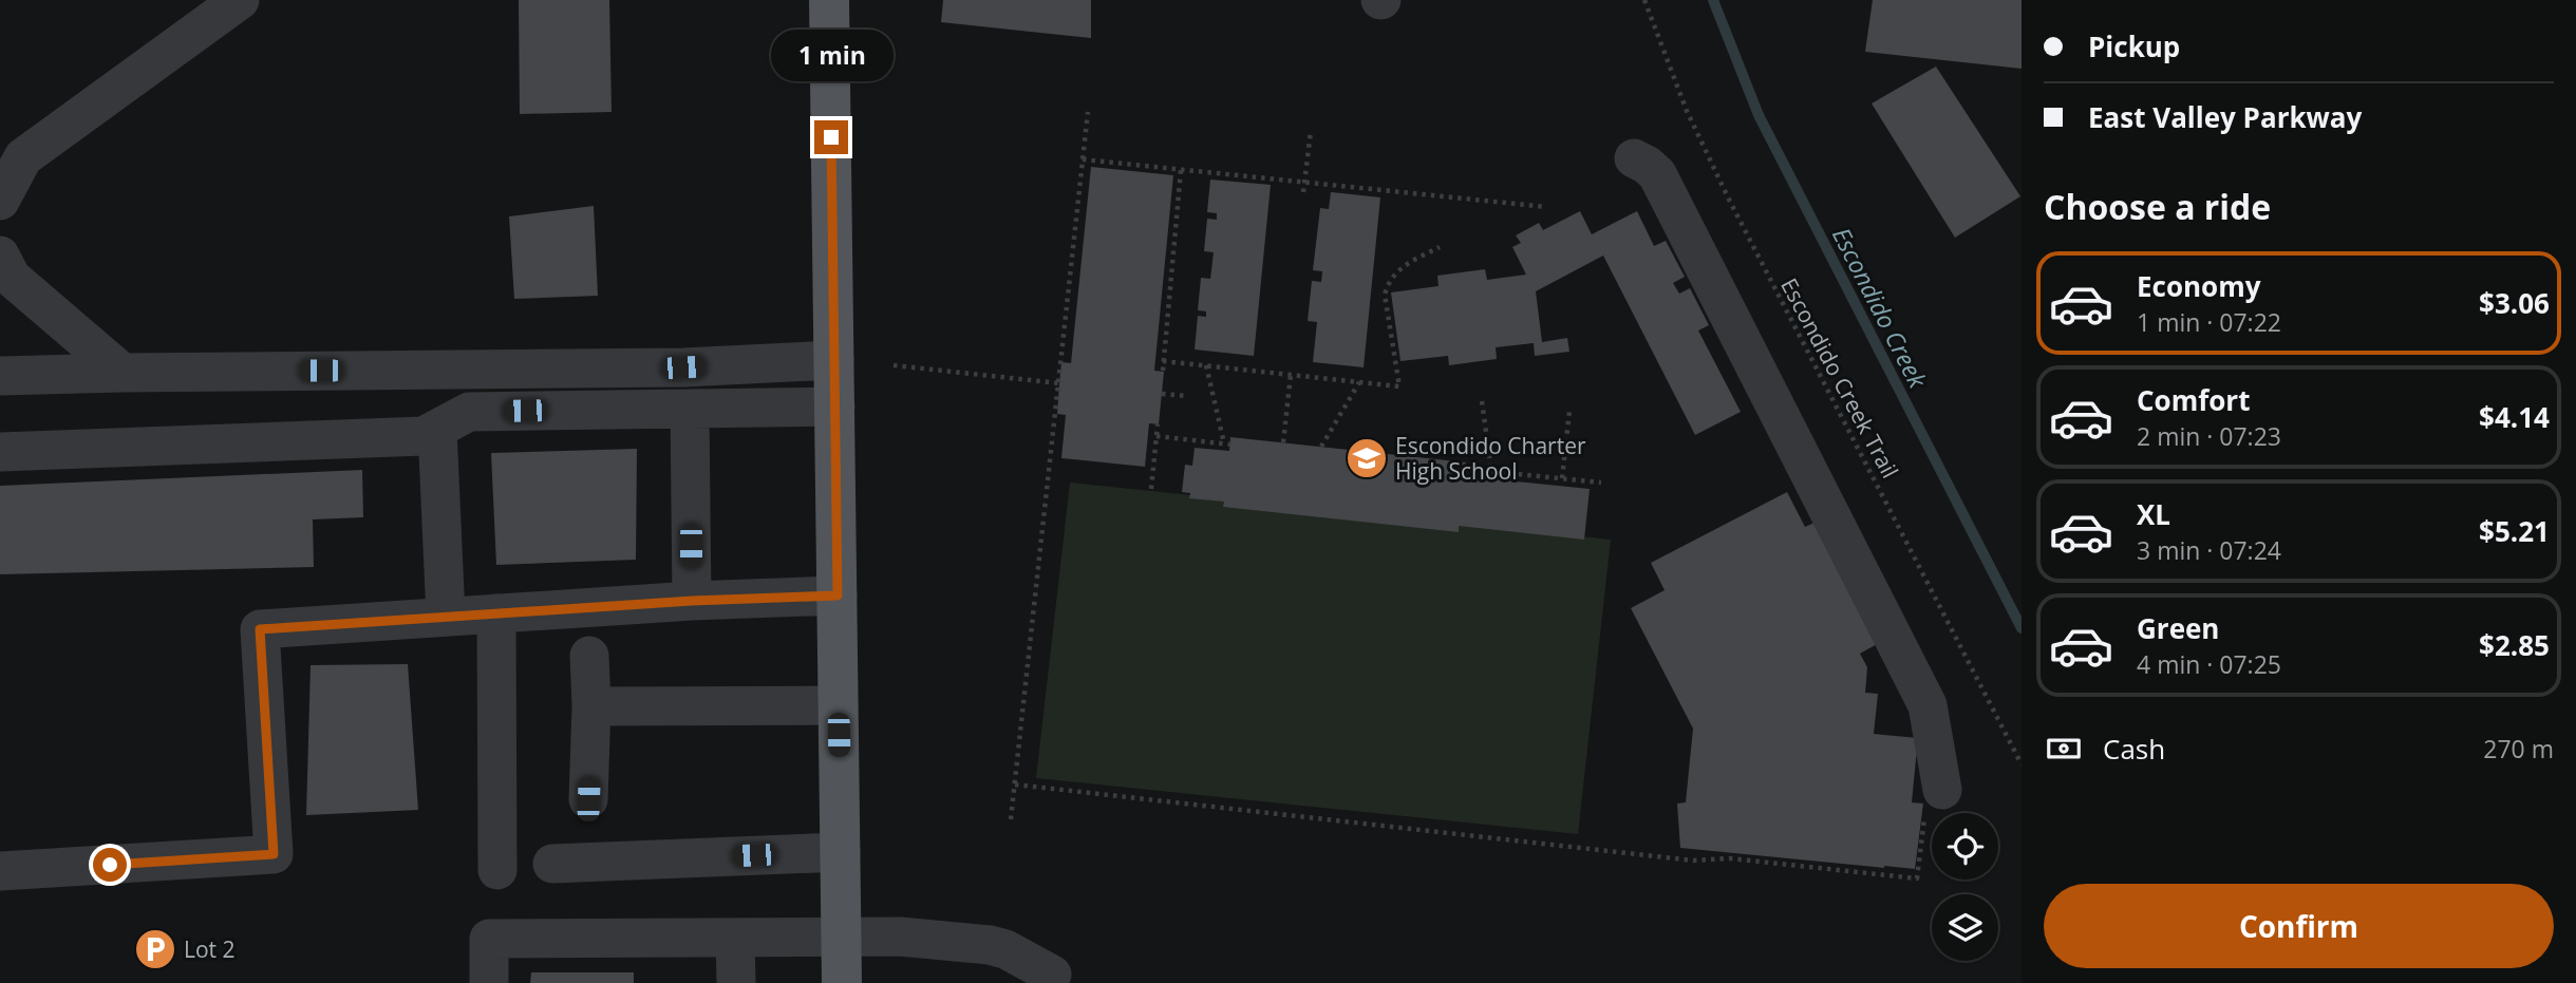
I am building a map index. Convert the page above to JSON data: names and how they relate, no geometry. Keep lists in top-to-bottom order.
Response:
{
  "streets": {
    "path": ["Escondido Creek Trail"]
  },
  "water": ["Escondido Creek"],
  "places": {
    "school or university": ["Escondido Charter High School"],
    "parking": ["Lot 2"]
  },
  "page": {
    "banner": ["Pickup", "East Valley Parkway"],
    "bubble": "1 min",
    "heading": "Choose a ride",
    "list": [
      {
        "name": "Economy",
        "note": "1 min · 07:22",
        "value": "$3.06"
      },
      {
        "name": "Comfort",
        "note": "2 min · 07:23",
        "value": "$4.14"
      },
      {
        "name": "XL",
        "note": "3 min · 07:24",
        "value": "$5.21"
      },
      {
        "name": "Green",
        "note": "4 min · 07:25",
        "value": "$2.85"
      }
    ],
    "pay": ["Cash", "270 m"],
    "buttons": "Confirm"
  }
}
